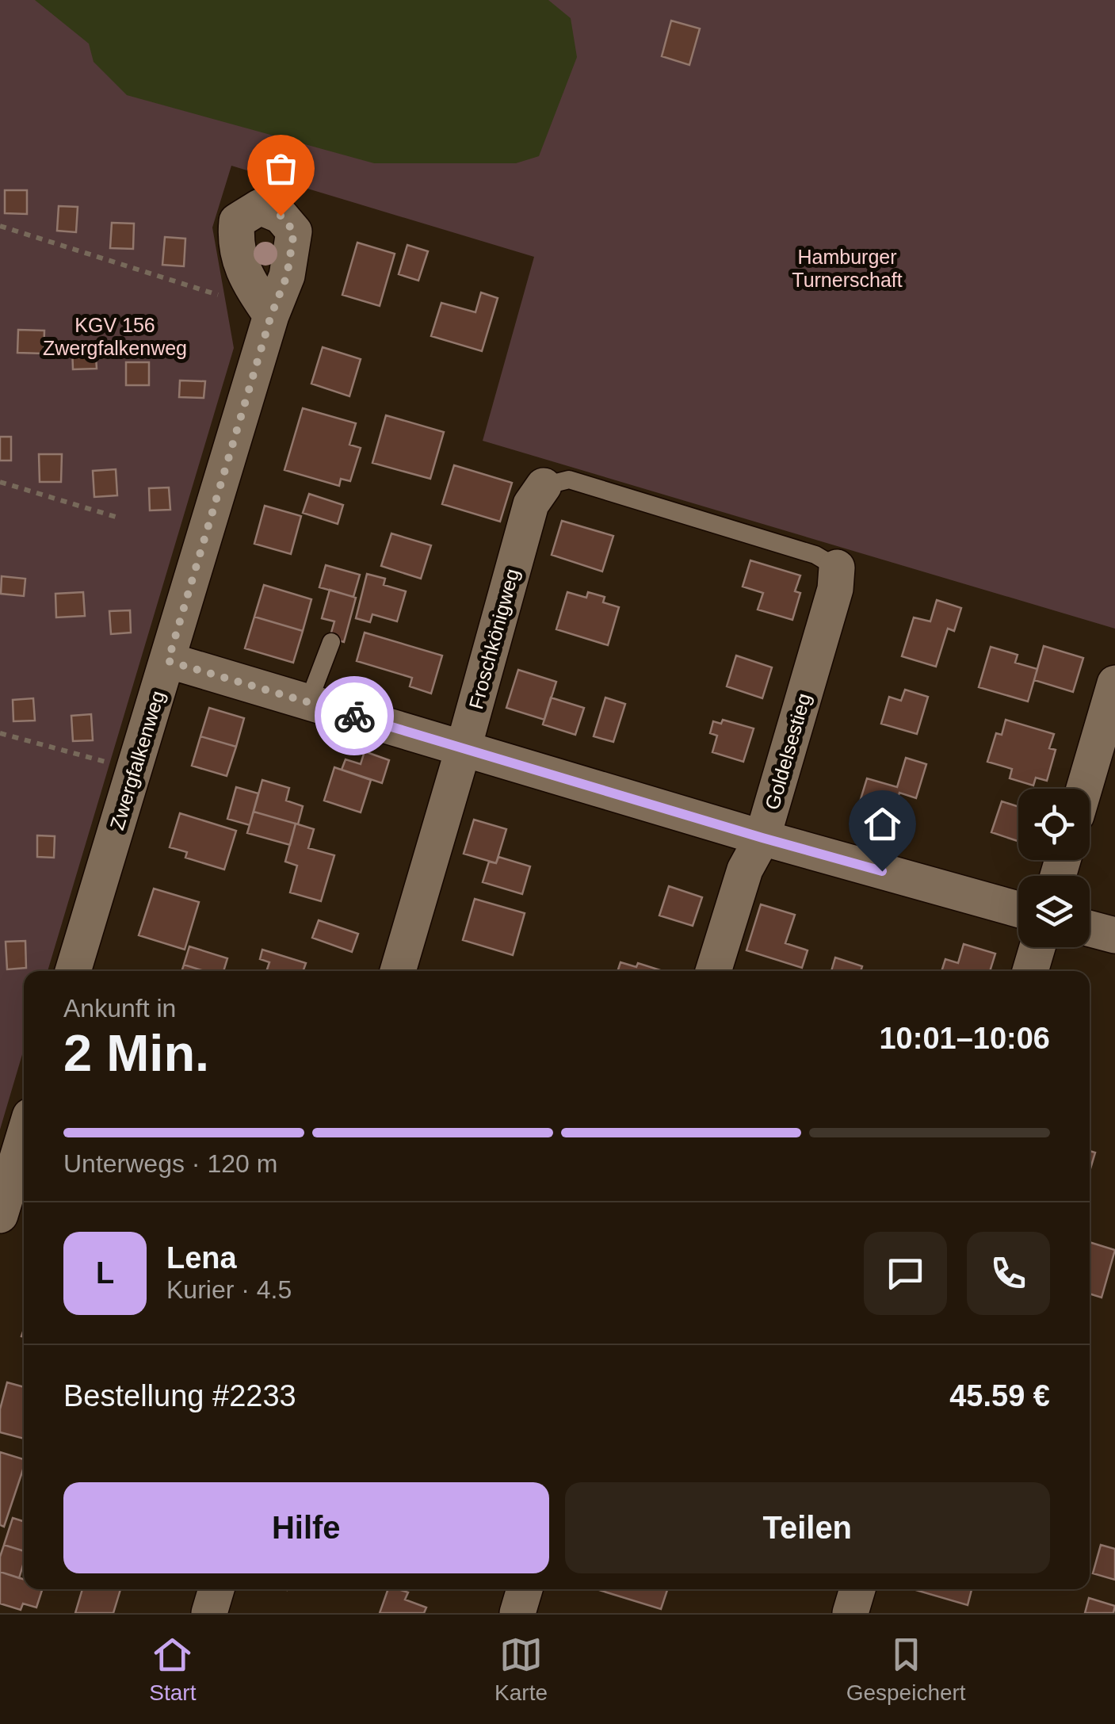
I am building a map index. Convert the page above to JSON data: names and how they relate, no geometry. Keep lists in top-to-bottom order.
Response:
{
  "streets": {
    "street": ["Froschkönigweg", "Goldelsestieg", "Zwergfalkenweg"]
  },
  "parks": ["Hamburger Turnerschaft", "KGV 156 Zwergfalkenweg"],
  "page": {
    "heading": ["2 Min.", "Ankunft in", "10:01–10:06"],
    "panel": [
      "Lena",
      "Kurier · 4.5",
      "Bestellung #2233",
      "45.59 €"
    ],
    "bar": "Unterwegs · 120 m",
    "round": "L",
    "buttons": ["Hilfe", "Teilen"],
    "tabs": ["Start", "Karte", "Gespeichert"]
  }
}
